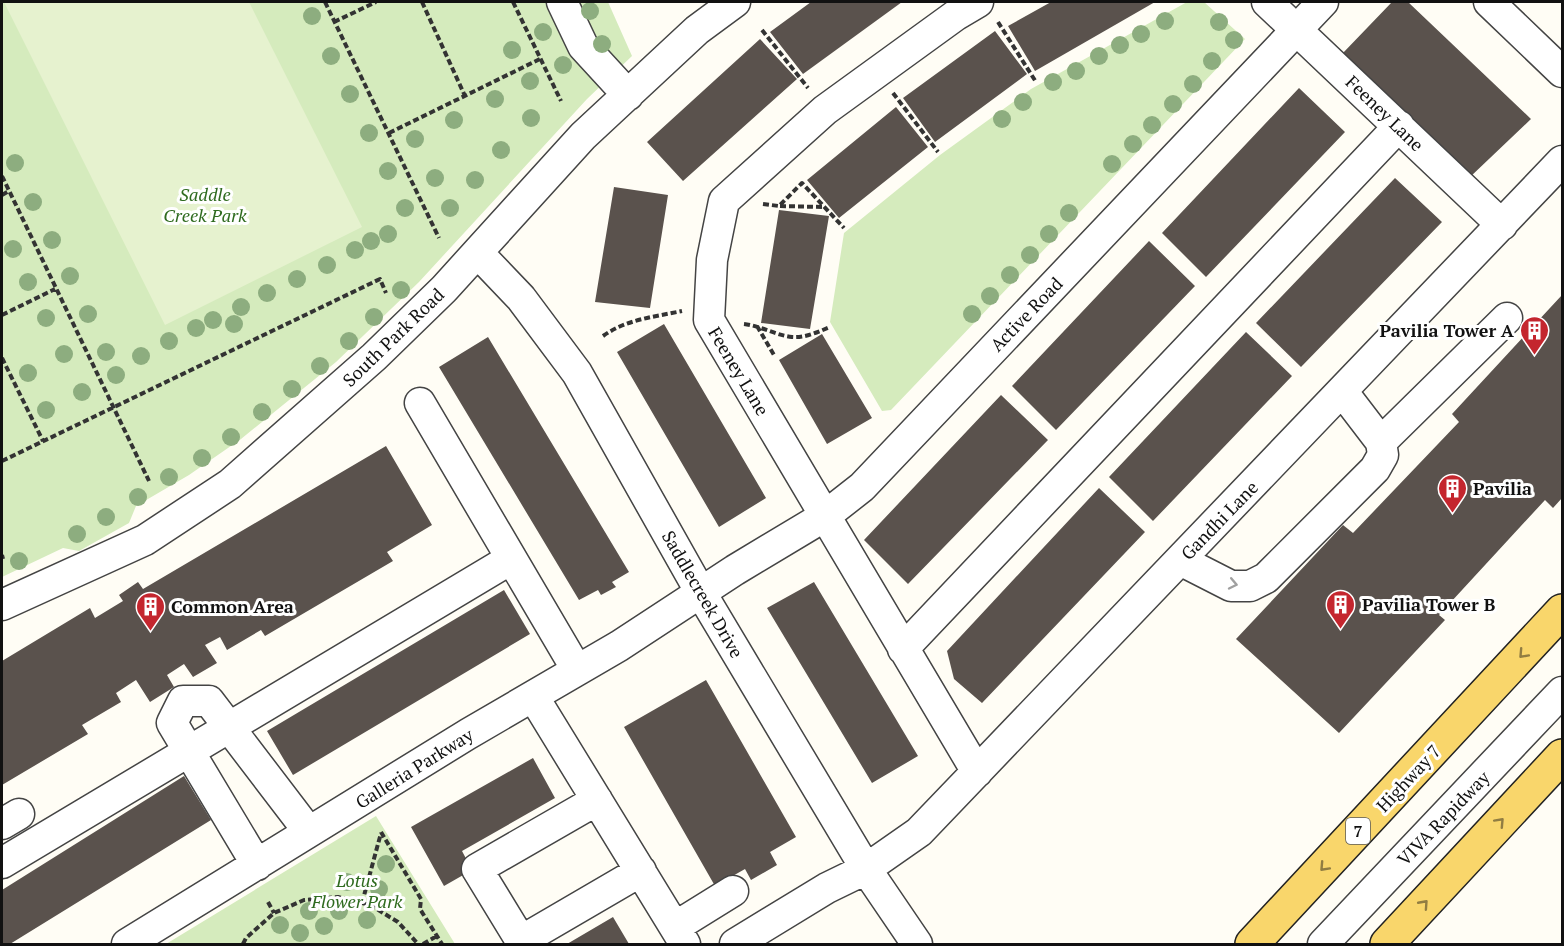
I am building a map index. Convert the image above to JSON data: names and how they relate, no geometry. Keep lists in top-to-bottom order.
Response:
{
  "streets": {
    "main road": ["Highway 7", "7"],
    "street": [
      "Feeney Lane",
      "Active Road",
      "South Park Road",
      "Gandhi Lane",
      "Saddlecreek Drive",
      "Galleria Parkway",
      "VIVA Rapidway"
    ]
  },
  "crossings": [
    ["Feeney Lane", "Active Road"],
    ["Feeney Lane", "Gandhi Lane"],
    ["Active Road", "Saddlecreek Drive"],
    ["Active Road", "Galleria Parkway"],
    ["South Park Road", "Saddlecreek Drive"],
    ["Gandhi Lane", "Saddlecreek Drive"],
    ["Saddlecreek Drive", "Galleria Parkway"]
  ],
  "parks": ["Saddle Creek Park", "Lotus Flower Park"],
  "places": {
    "building": [
      "Pavilia Tower A",
      "Pavilia",
      "Pavilia Tower B",
      "Common Area"
    ]
  }
}
